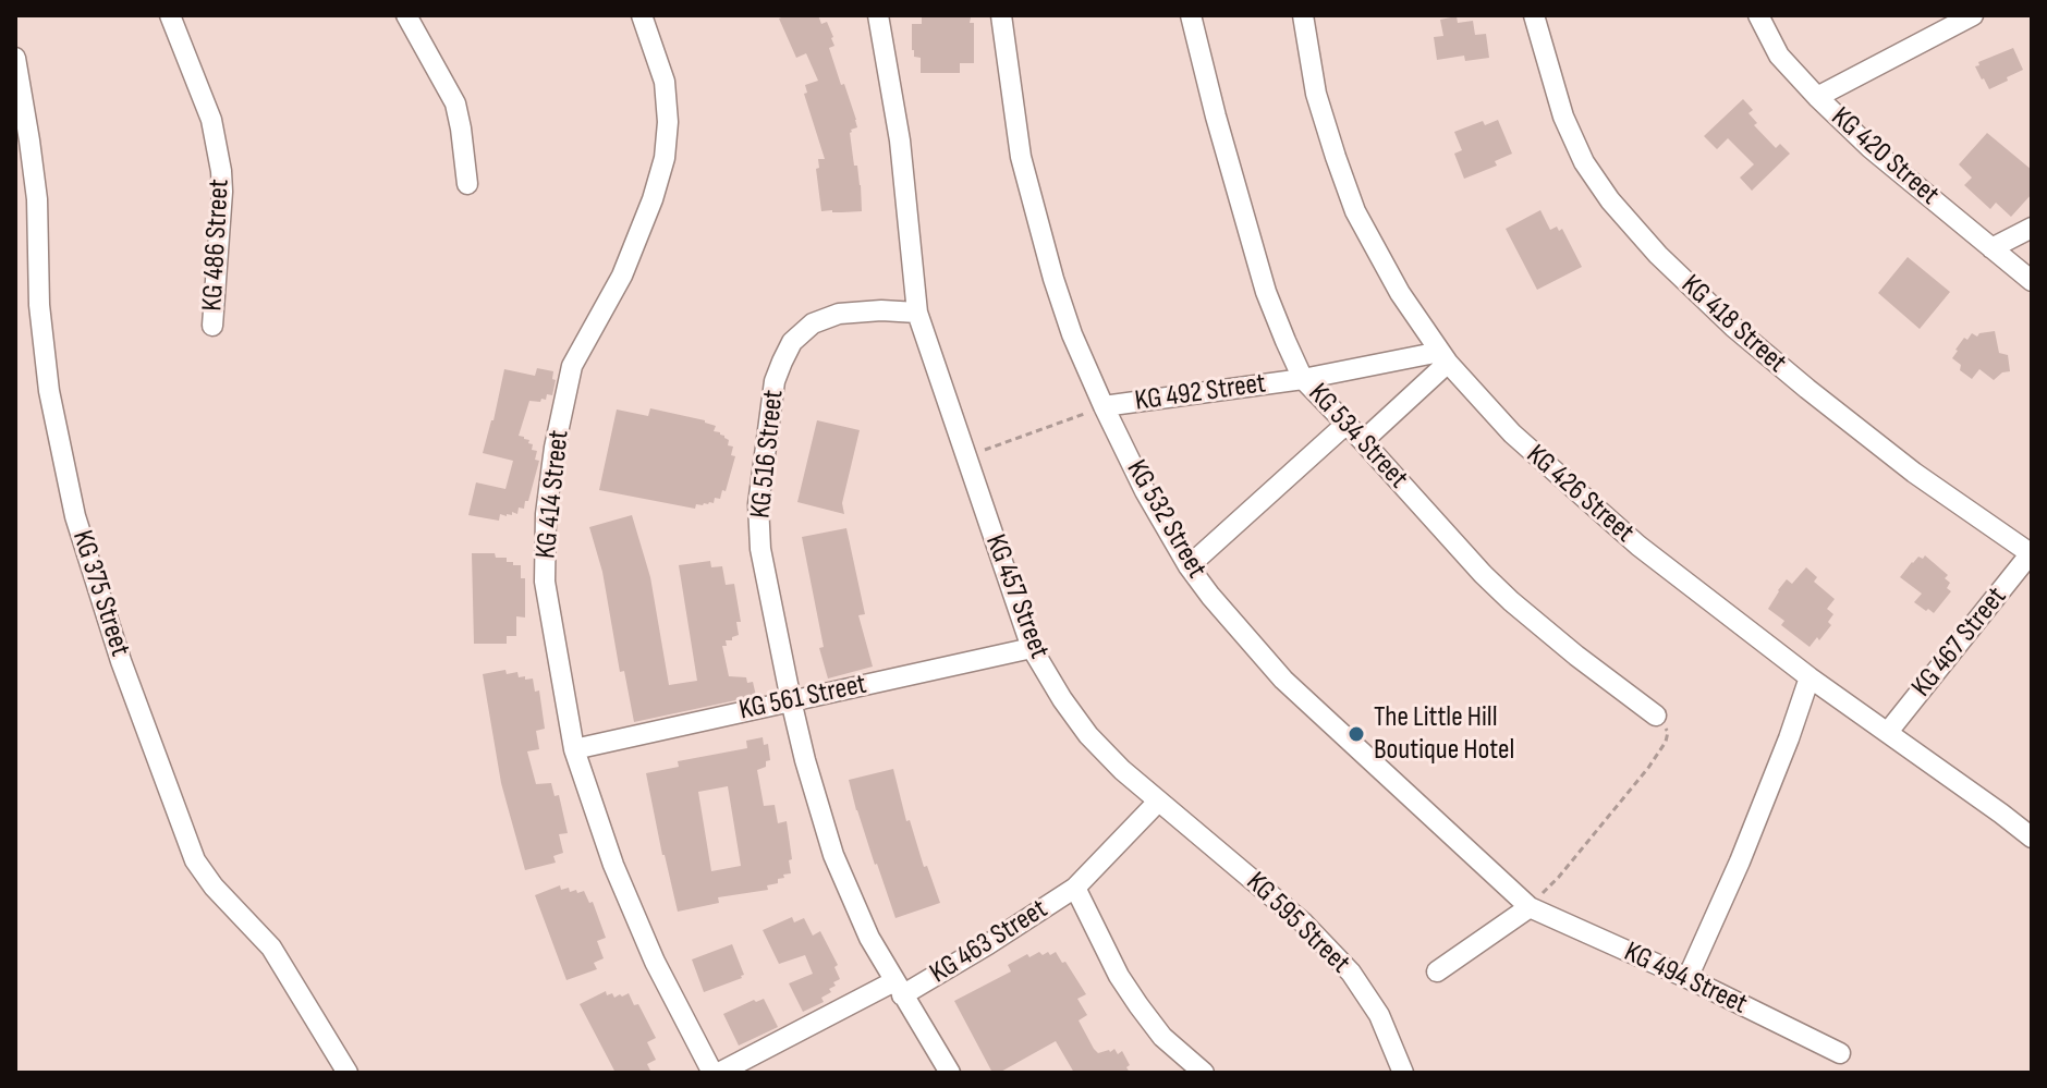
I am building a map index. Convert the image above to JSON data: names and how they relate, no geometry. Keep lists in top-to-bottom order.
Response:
{
  "streets": {
    "street": [
      "KG 420 Street",
      "KG 486 Street",
      "KG 418 Street",
      "KG 492 Street",
      "KG 534 Street",
      "KG 516 Street",
      "KG 414 Street",
      "KG 426 Street",
      "KG 532 Street",
      "KG 375 Street",
      "KG 457 Street",
      "KG 467 Street",
      "KG 561 Street",
      "KG 595 Street",
      "KG 463 Street",
      "KG 494 Street"
    ]
  },
  "crossings": [
    ["KG 418 Street", "KG 467 Street"],
    ["KG 492 Street", "KG 534 Street"],
    ["KG 492 Street", "KG 426 Street"],
    ["KG 492 Street", "KG 532 Street"],
    ["KG 492 Street", "KG 457 Street"],
    ["KG 516 Street", "KG 457 Street"],
    ["KG 516 Street", "KG 561 Street"],
    ["KG 516 Street", "KG 463 Street"],
    ["KG 414 Street", "KG 561 Street"],
    ["KG 414 Street", "KG 463 Street"],
    ["KG 426 Street", "KG 467 Street"],
    ["KG 532 Street", "KG 494 Street"],
    ["KG 457 Street", "KG 561 Street"],
    ["KG 457 Street", "KG 595 Street"]
  ],
  "places": ["The Little Hill Boutique Hotel"]
}
